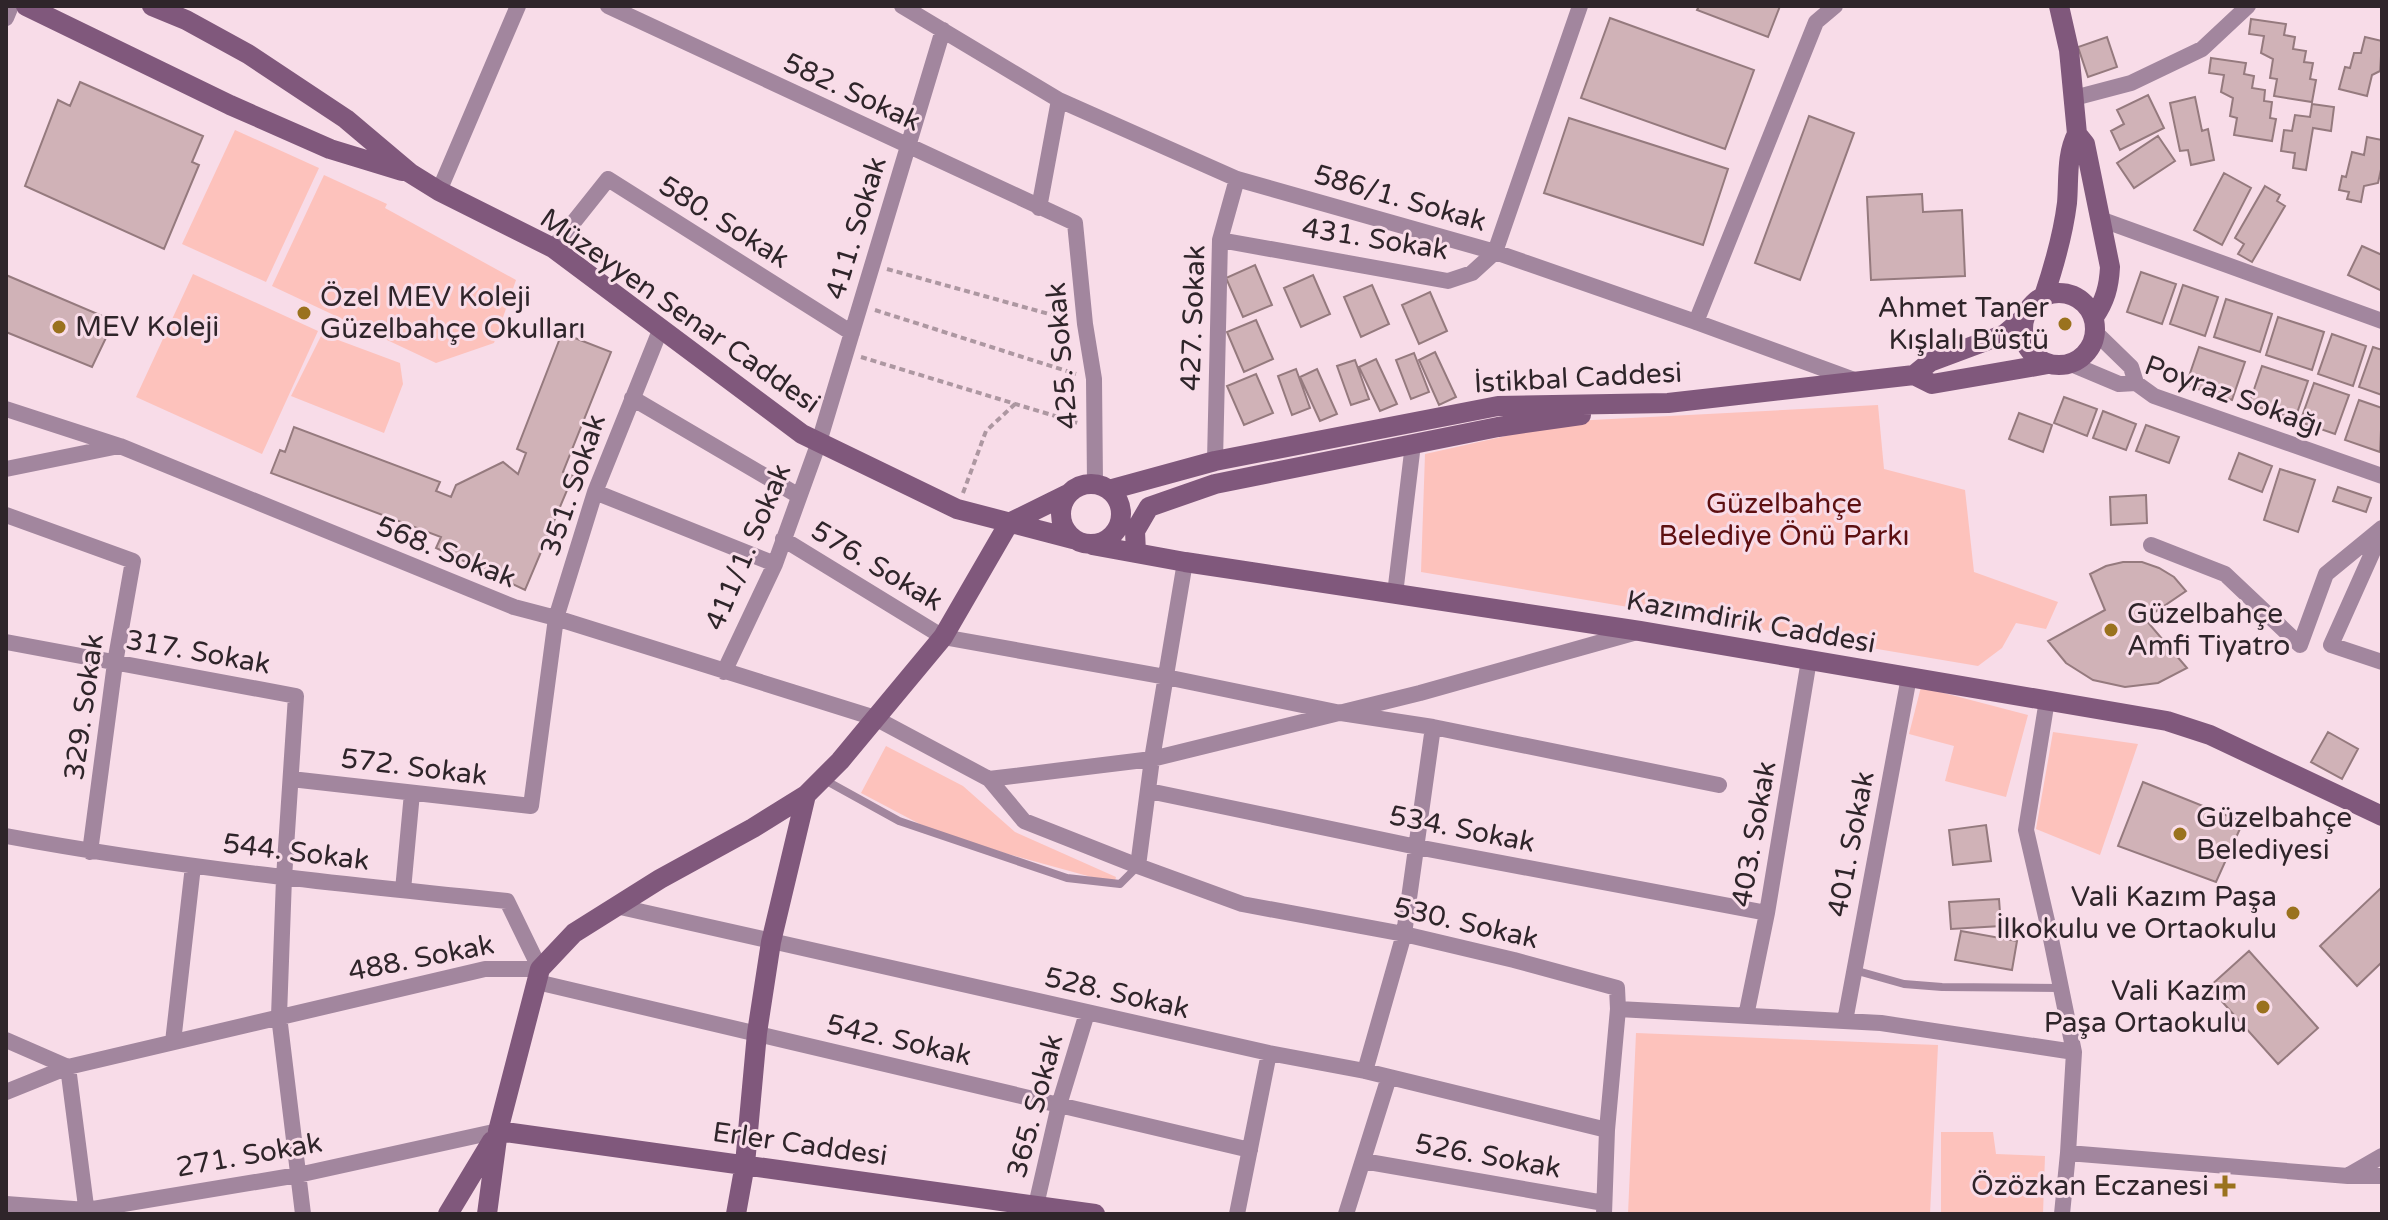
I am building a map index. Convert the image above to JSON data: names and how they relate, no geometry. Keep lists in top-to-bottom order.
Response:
{
  "streets": {
    "main road": [
      "Müzeyyen Senar Caddesi",
      "İstikbal Caddesi",
      "Kazımdirik Caddesi",
      "Erler Caddesi"
    ],
    "street": [
      "582. Sokak",
      "586/1. Sokak",
      "580. Sokak",
      "411. Sokak",
      "431. Sokak",
      "427. Sokak",
      "425. Sokak",
      "Poyraz Sokağı",
      "351. Sokak",
      "411/1. Sokak",
      "568. Sokak",
      "576. Sokak",
      "317. Sokak",
      "329. Sokak",
      "572. Sokak",
      "534. Sokak",
      "403. Sokak",
      "401. Sokak",
      "544. Sokak",
      "530. Sokak",
      "488. Sokak",
      "528. Sokak",
      "542. Sokak",
      "365. Sokak",
      "271. Sokak",
      "526. Sokak"
    ]
  },
  "crossings": [
    ["582. Sokak", "411. Sokak"],
    ["582. Sokak", "425. Sokak"],
    ["586/1. Sokak", "411. Sokak"],
    ["586/1. Sokak", "431. Sokak"],
    ["586/1. Sokak", "427. Sokak"],
    ["586/1. Sokak", "İstikbal Caddesi"],
    ["580. Sokak", "411. Sokak"],
    ["580. Sokak", "Müzeyyen Senar Caddesi"],
    ["411. Sokak", "Müzeyyen Senar Caddesi"],
    ["411. Sokak", "411/1. Sokak"],
    ["431. Sokak", "427. Sokak"],
    ["Müzeyyen Senar Caddesi", "425. Sokak"],
    ["Müzeyyen Senar Caddesi", "İstikbal Caddesi"],
    ["Müzeyyen Senar Caddesi", "351. Sokak"],
    ["Müzeyyen Senar Caddesi", "411/1. Sokak"],
    ["Müzeyyen Senar Caddesi", "Kazımdirik Caddesi"],
    ["427. Sokak", "İstikbal Caddesi"],
    ["425. Sokak", "İstikbal Caddesi"],
    ["425. Sokak", "Kazımdirik Caddesi"],
    ["İstikbal Caddesi", "Poyraz Sokağı"],
    ["İstikbal Caddesi", "Kazımdirik Caddesi"],
    ["351. Sokak", "568. Sokak"],
    ["351. Sokak", "576. Sokak"],
    ["351. Sokak", "572. Sokak"],
    ["411/1. Sokak", "568. Sokak"],
    ["411/1. Sokak", "576. Sokak"],
    ["568. Sokak", "530. Sokak"],
    ["Kazımdirik Caddesi", "403. Sokak"],
    ["Kazımdirik Caddesi", "401. Sokak"],
    ["317. Sokak", "329. Sokak"],
    ["317. Sokak", "572. Sokak"],
    ["317. Sokak", "544. Sokak"],
    ["317. Sokak", "488. Sokak"],
    ["317. Sokak", "271. Sokak"],
    ["329. Sokak", "544. Sokak"],
    ["534. Sokak", "403. Sokak"],
    ["544. Sokak", "488. Sokak"],
    ["544. Sokak", "542. Sokak"],
    ["488. Sokak", "542. Sokak"],
    ["528. Sokak", "365. Sokak"],
    ["542. Sokak", "365. Sokak"],
    ["365. Sokak", "Erler Caddesi"],
    ["Erler Caddesi", "271. Sokak"]
  ],
  "parks": ["Güzelbahçe Belediye Önü Parkı"],
  "places": {
    "other": [
      "Özel MEV Koleji Güzelbahçe Okulları",
      "Ahmet Taner Kışlalı Büstü",
      "MEV Koleji",
      "Güzelbahçe Amfi Tiyatro",
      "Güzelbahçe Belediyesi",
      "Vali Kazım Paşa İlkokulu ve Ortaokulu",
      "Vali Kazım Paşa Ortaokulu"
    ],
    "health": ["Özözkan Eczanesi"]
  }
}
